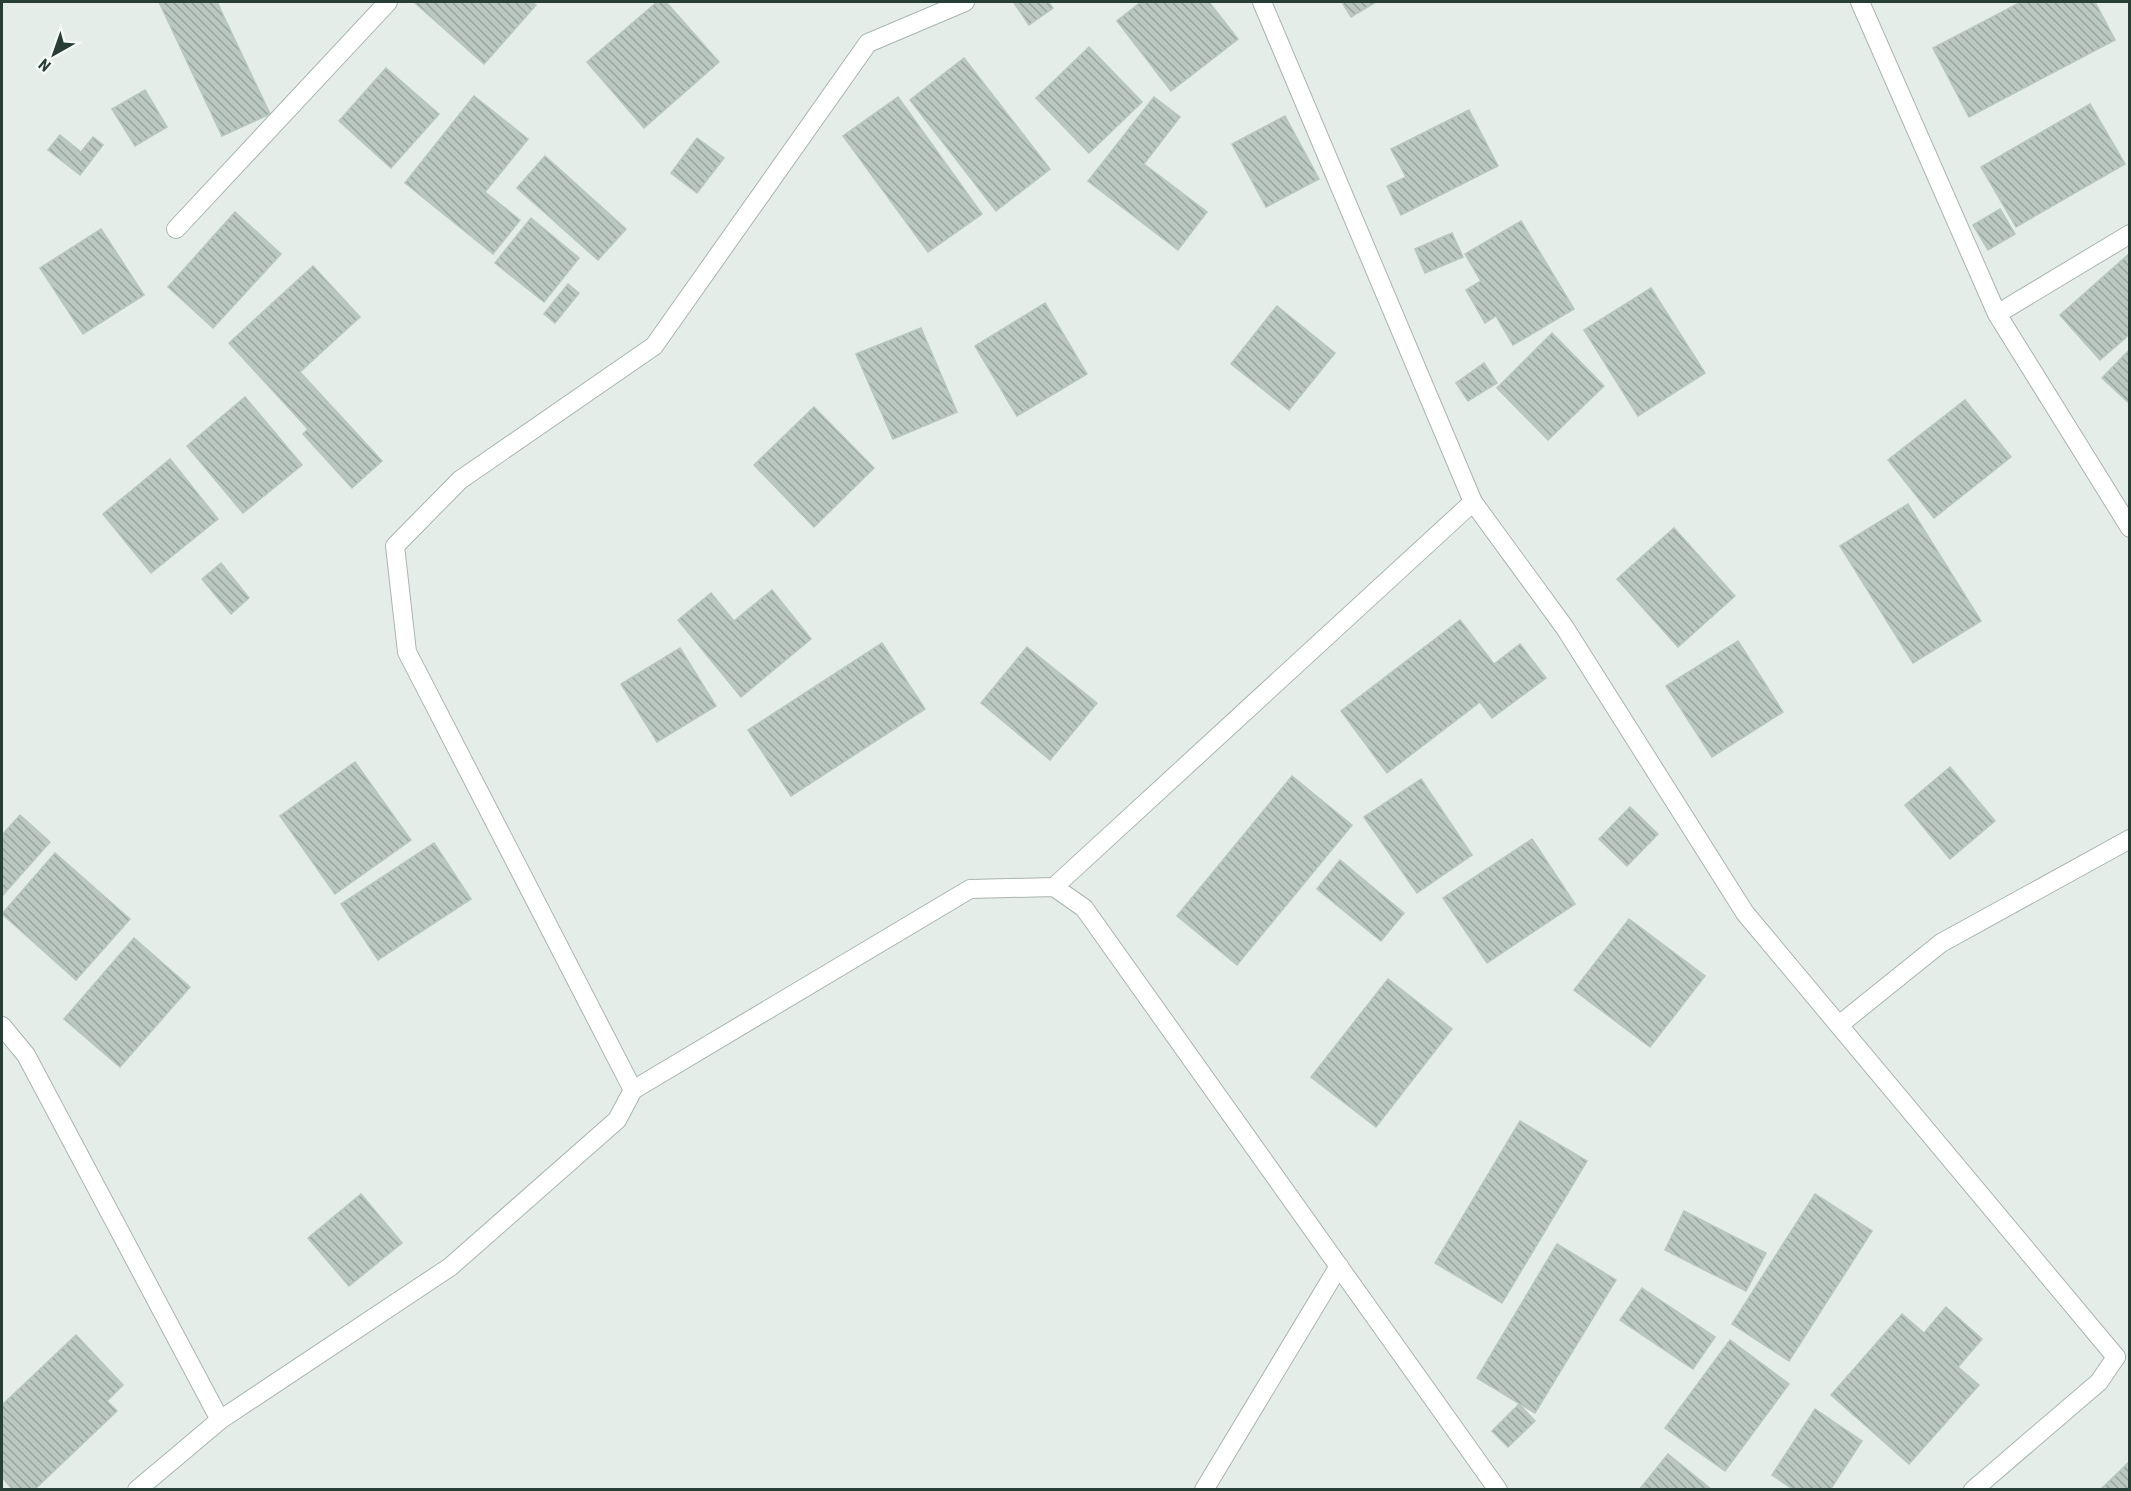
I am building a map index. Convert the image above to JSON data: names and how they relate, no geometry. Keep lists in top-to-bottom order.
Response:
{
  "north": "bottom left"
}
